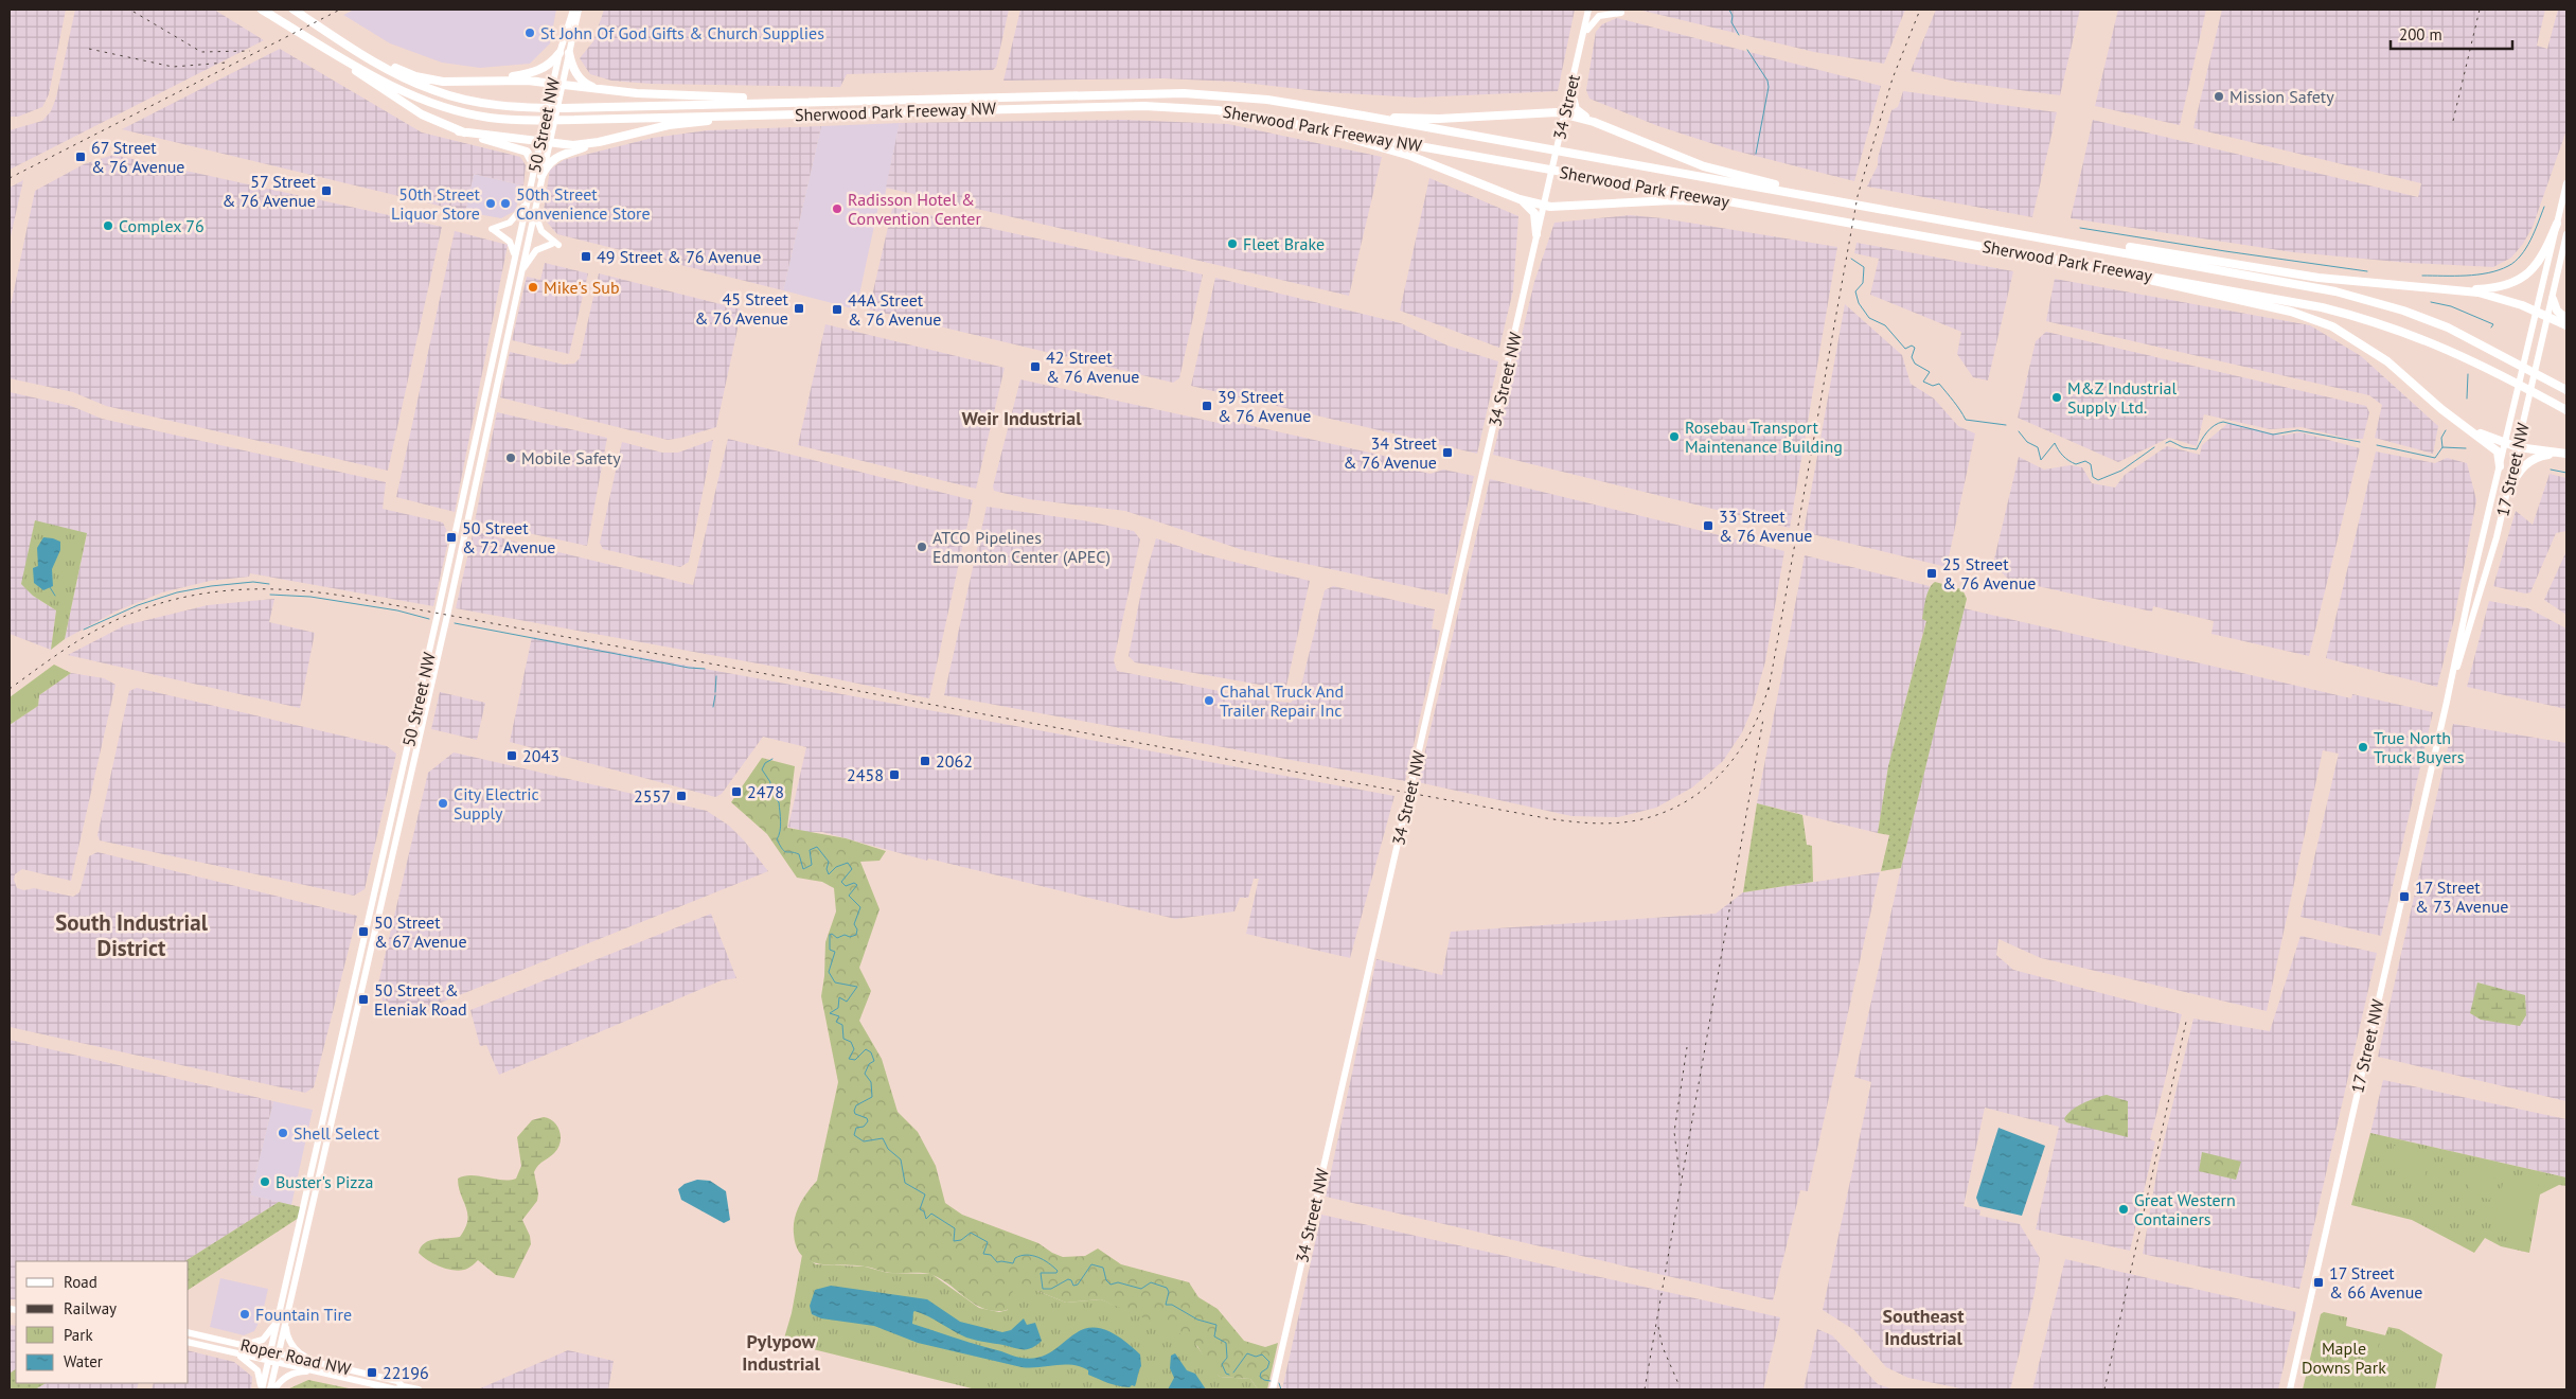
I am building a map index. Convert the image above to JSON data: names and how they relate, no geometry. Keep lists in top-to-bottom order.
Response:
{
  "streets": {
    "highway": ["Sherwood Park Freeway NW", "Sherwood Park Freeway"],
    "main road": [
      "34 Street",
      "50 Street NW",
      "34 Street NW",
      "17 Street NW",
      "Roper Road NW"
    ]
  },
  "crossings": [
    ["34 Street", "34 Street NW"],
    ["Sherwood Park Freeway NW", "Sherwood Park Freeway"],
    ["50 Street NW", "Roper Road NW"]
  ],
  "districts": [
    "Weir Industrial",
    "South Industrial District",
    "Southeast Industrial",
    "Pylypow Industrial"
  ],
  "parks": ["Maple Downs Park"],
  "places": {
    "other": [
      "St John Of God Gifts & Church Supplies",
      "Mission Safety",
      "50th Street Liquor Store",
      "50th Street Convenience Store",
      "Radisson Hotel & Convention Center",
      "Complex 76",
      "Fleet Brake",
      "Mike's Sub",
      "M&Z Industrial Supply Ltd.",
      "Rosebau Transport Maintenance Building",
      "Mobile Safety",
      "ATCO Pipelines Edmonton Center (APEC)",
      "Chahal Truck And Trailer Repair Inc",
      "True North Truck Buyers",
      "City Electric Supply",
      "Shell Select",
      "Buster's Pizza",
      "Great Western Containers",
      "Fountain Tire"
    ],
    "transit": [
      "67 Street & 76 Avenue",
      "57 Street & 76 Avenue",
      "49 Street & 76 Avenue",
      "45 Street & 76 Avenue",
      "44A Street & 76 Avenue",
      "42 Street & 76 Avenue",
      "39 Street & 76 Avenue",
      "34 Street & 76 Avenue",
      "33 Street & 76 Avenue",
      "50 Street & 72 Avenue",
      "25 Street & 76 Avenue",
      "2043",
      "2062",
      "2458",
      "2478",
      "2557",
      "17 Street & 73 Avenue",
      "50 Street & 67 Avenue",
      "50 Street & Eleniak Road",
      "17 Street & 66 Avenue",
      "22196"
    ]
  },
  "legend": [
    "Road",
    "Railway",
    "Park",
    "Water"
  ],
  "scale_bar": "200 m"
}
